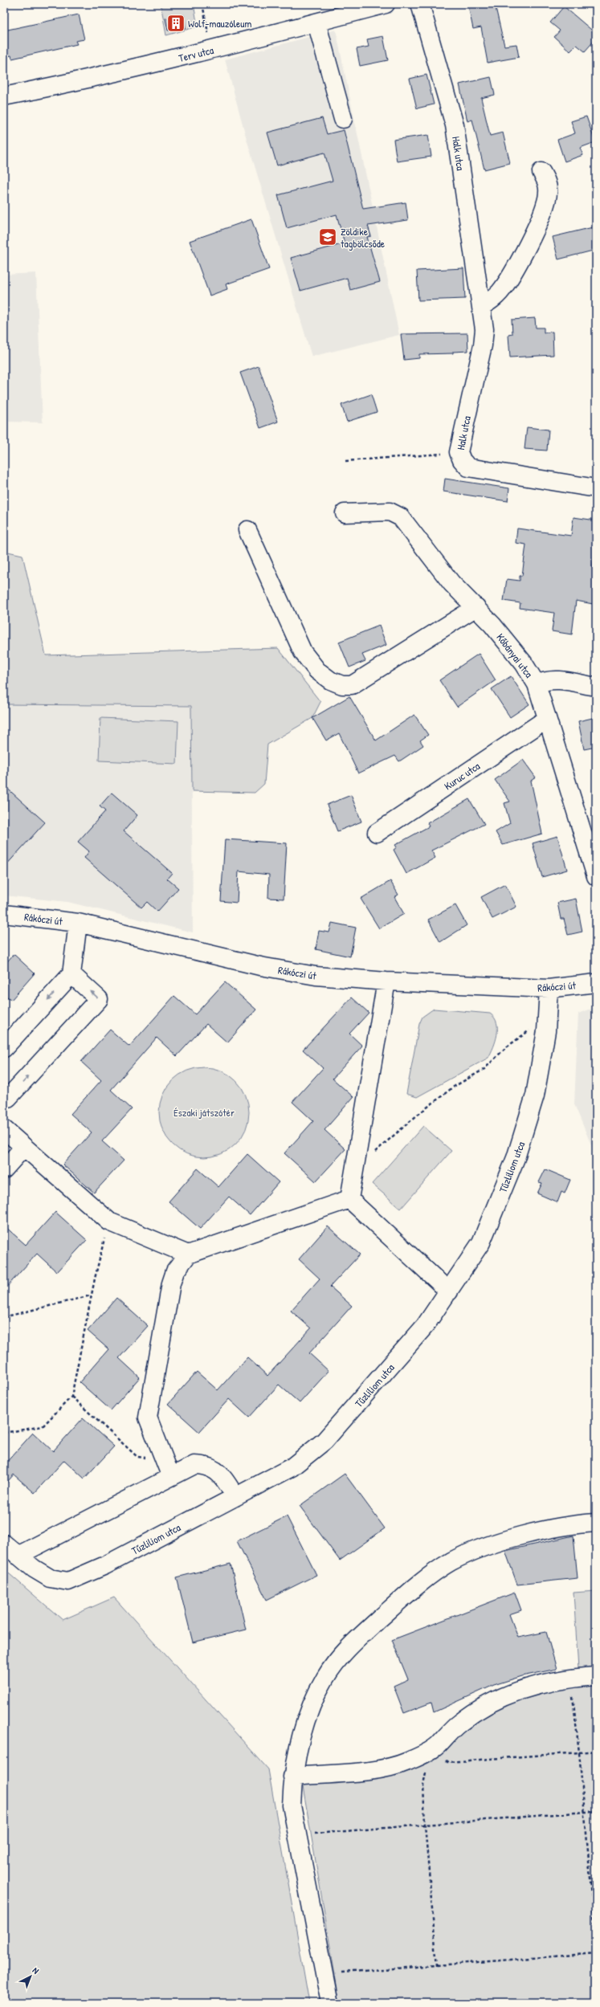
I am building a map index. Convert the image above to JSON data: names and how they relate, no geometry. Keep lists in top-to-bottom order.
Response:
{
  "streets": {
    "street": [
      "Terv utca",
      "Halk utca",
      "Kőbányai utca",
      "Kuruc utca",
      "Rákóczi út",
      "Tűzliliom utca"
    ]
  },
  "crossings": [
    ["Kőbányai utca", "Kuruc utca"],
    ["Rákóczi út", "Tűzliliom utca"]
  ],
  "parks": ["Északi játszótér"],
  "places": {
    "building": ["Wolf-mauzóleum"],
    "school or university": ["Zöldike tagbölcsőde"]
  },
  "north": "top right"
}
